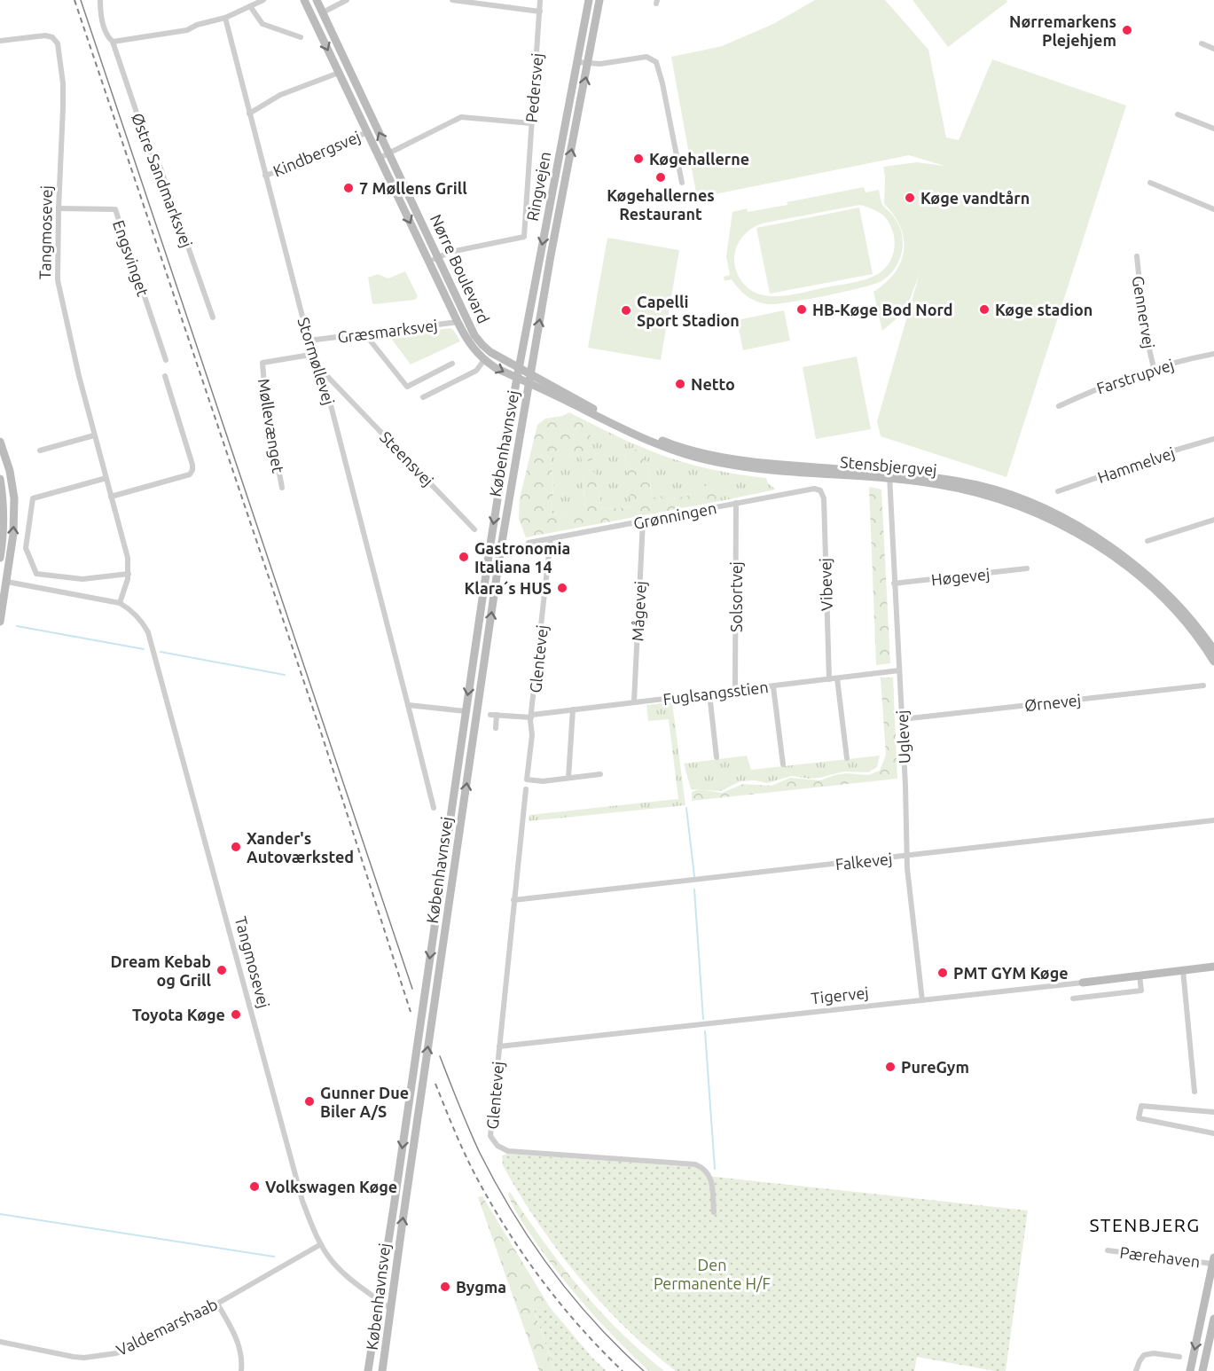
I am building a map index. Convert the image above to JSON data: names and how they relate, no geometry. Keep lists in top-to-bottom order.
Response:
{
  "streets": {
    "street": [
      "Pedersvej",
      "Kindbergsvej",
      "Østre Sandmarksvej",
      "Ringvejen",
      "Tangmosevej",
      "Engsvinget",
      "Nørre Boulevard",
      "Gennervej",
      "Græsmarksvej",
      "Stormøllevej",
      "Farstrupvej",
      "Møllevænget",
      "Københavnsvej",
      "Steensvej",
      "Hammelvej",
      "Stensbjergvej",
      "Grønningen",
      "Høgevej",
      "Vibevej",
      "Solsortvej",
      "Mågevej",
      "Glentevej",
      "Fuglsangsstien",
      "Ørnevej",
      "Uglevej",
      "Falkevej",
      "Tigervej",
      "Pærehaven",
      "Valdemarshaab"
    ]
  },
  "crossings": [
    ["Pedersvej", "Nørre Boulevard"],
    ["Kindbergsvej", "Nørre Boulevard"],
    ["Kindbergsvej", "Stormøllevej"],
    ["Ringvejen", "Nørre Boulevard"],
    ["Ringvejen", "Københavnsvej"],
    ["Ringvejen", "Stensbjergvej"],
    ["Tangmosevej", "Engsvinget"],
    ["Tangmosevej", "Københavnsvej"],
    ["Tangmosevej", "Valdemarshaab"],
    ["Nørre Boulevard", "Græsmarksvej"],
    ["Nørre Boulevard", "Københavnsvej"],
    ["Nørre Boulevard", "Stensbjergvej"],
    ["Gennervej", "Farstrupvej"],
    ["Græsmarksvej", "Stormøllevej"],
    ["Stormøllevej", "Møllevænget"],
    ["Stormøllevej", "Steensvej"],
    ["Københavnsvej", "Stensbjergvej"],
    ["Stensbjergvej", "Uglevej"],
    ["Grønningen", "Vibevej"],
    ["Grønningen", "Solsortvej"],
    ["Grønningen", "Mågevej"],
    ["Grønningen", "Glentevej"],
    ["Høgevej", "Uglevej"],
    ["Vibevej", "Fuglsangsstien"],
    ["Solsortvej", "Fuglsangsstien"],
    ["Mågevej", "Fuglsangsstien"],
    ["Glentevej", "Fuglsangsstien"],
    ["Glentevej", "Falkevej"],
    ["Glentevej", "Tigervej"],
    ["Fuglsangsstien", "Uglevej"],
    ["Ørnevej", "Uglevej"],
    ["Uglevej", "Falkevej"],
    ["Uglevej", "Tigervej"]
  ],
  "districts": ["STENBJERG"],
  "parks": ["Den Permanente H/F"],
  "places": [
    "Nørremarkens Plejehjem",
    "Køgehallerne",
    "Køgehallernes Restaurant",
    "7 Møllens Grill",
    "Køge vandtårn",
    "HB-Køge Bod Nord",
    "Køge stadion",
    "Capelli Sport Stadion",
    "Netto",
    "Gastronomia Italiana 14",
    "Klara´s HUS",
    "Xander's Autoværksted",
    "Dream Kebab og Grill",
    "PMT GYM Køge",
    "Toyota Køge",
    "PureGym",
    "Gunner Due Biler A/S",
    "Volkswagen Køge",
    "Bygma"
  ]
}
